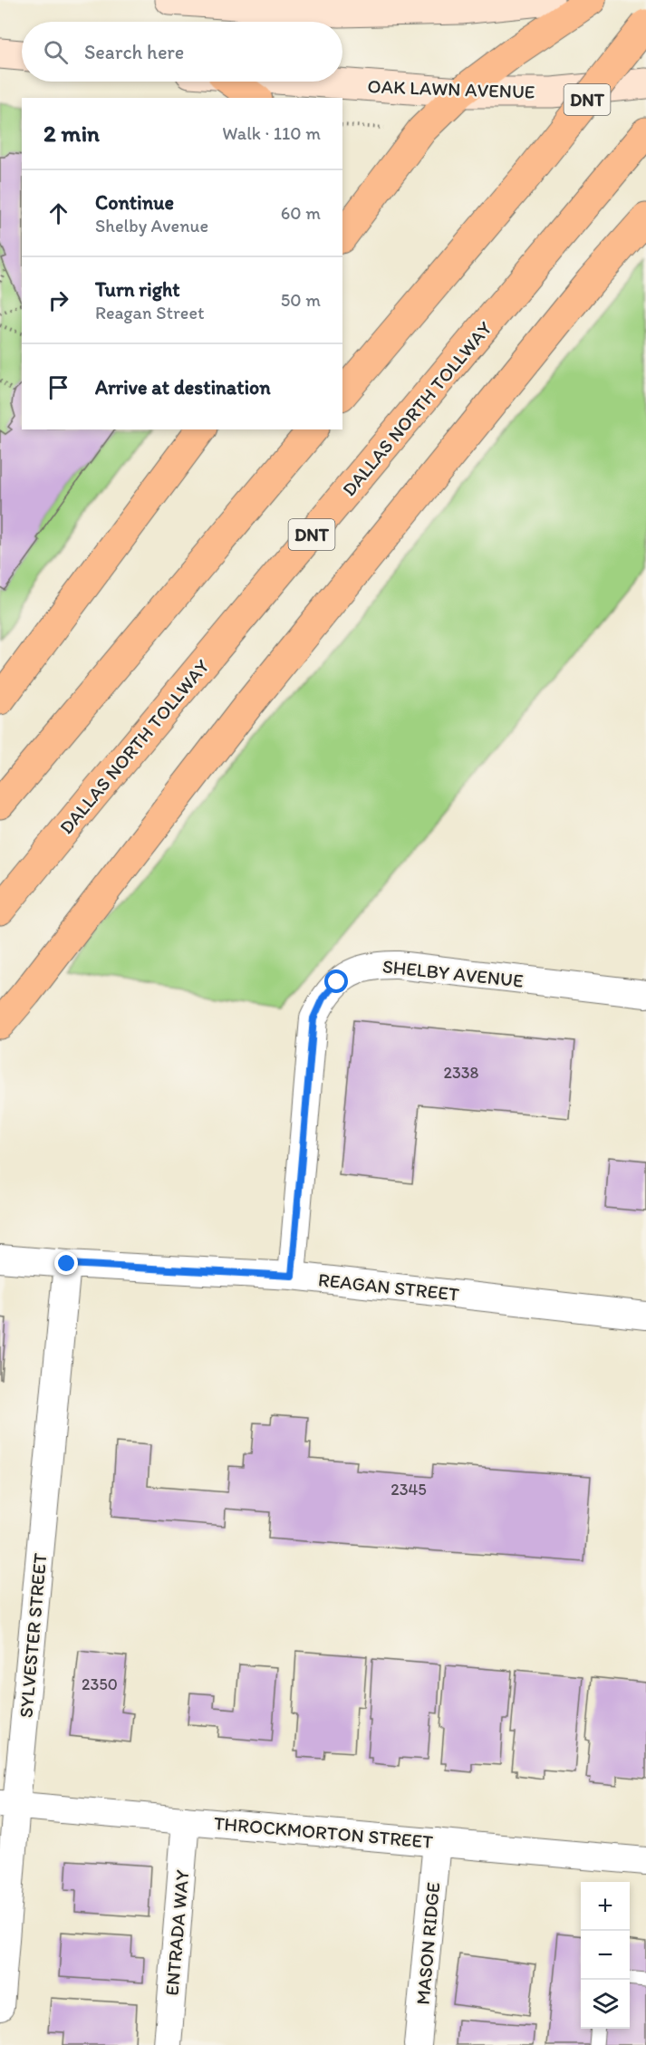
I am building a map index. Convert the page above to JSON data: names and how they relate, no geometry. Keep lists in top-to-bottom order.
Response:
{
  "streets": {
    "highway": ["DNT", "DALLAS NORTH TOLLWAY"],
    "main road": ["OAK LAWN AVENUE"],
    "street": [
      "SHELBY AVENUE",
      "REAGAN STREET",
      "SYLVESTER STREET",
      "THROCKMORTON STREET",
      "ENTRADA WAY",
      "MASON RIDGE"
    ]
  },
  "crossings": [
    ["SHELBY AVENUE", "REAGAN STREET"],
    ["REAGAN STREET", "SYLVESTER STREET"],
    ["SYLVESTER STREET", "THROCKMORTON STREET"],
    ["THROCKMORTON STREET", "ENTRADA WAY"],
    ["THROCKMORTON STREET", "MASON RIDGE"]
  ],
  "house_numbers": ["2338", "2345", "2350"],
  "page": {
    "search": "Search here",
    "heading": ["2 min", "Walk · 110 m"],
    "list": [
      ["Continue", "Shelby Avenue", "60 m"],
      ["Turn right", "Reagan Street", "50 m"],
      "Arrive at destination"
    ],
    "map_buttons": ["+", "−"]
  }
}
